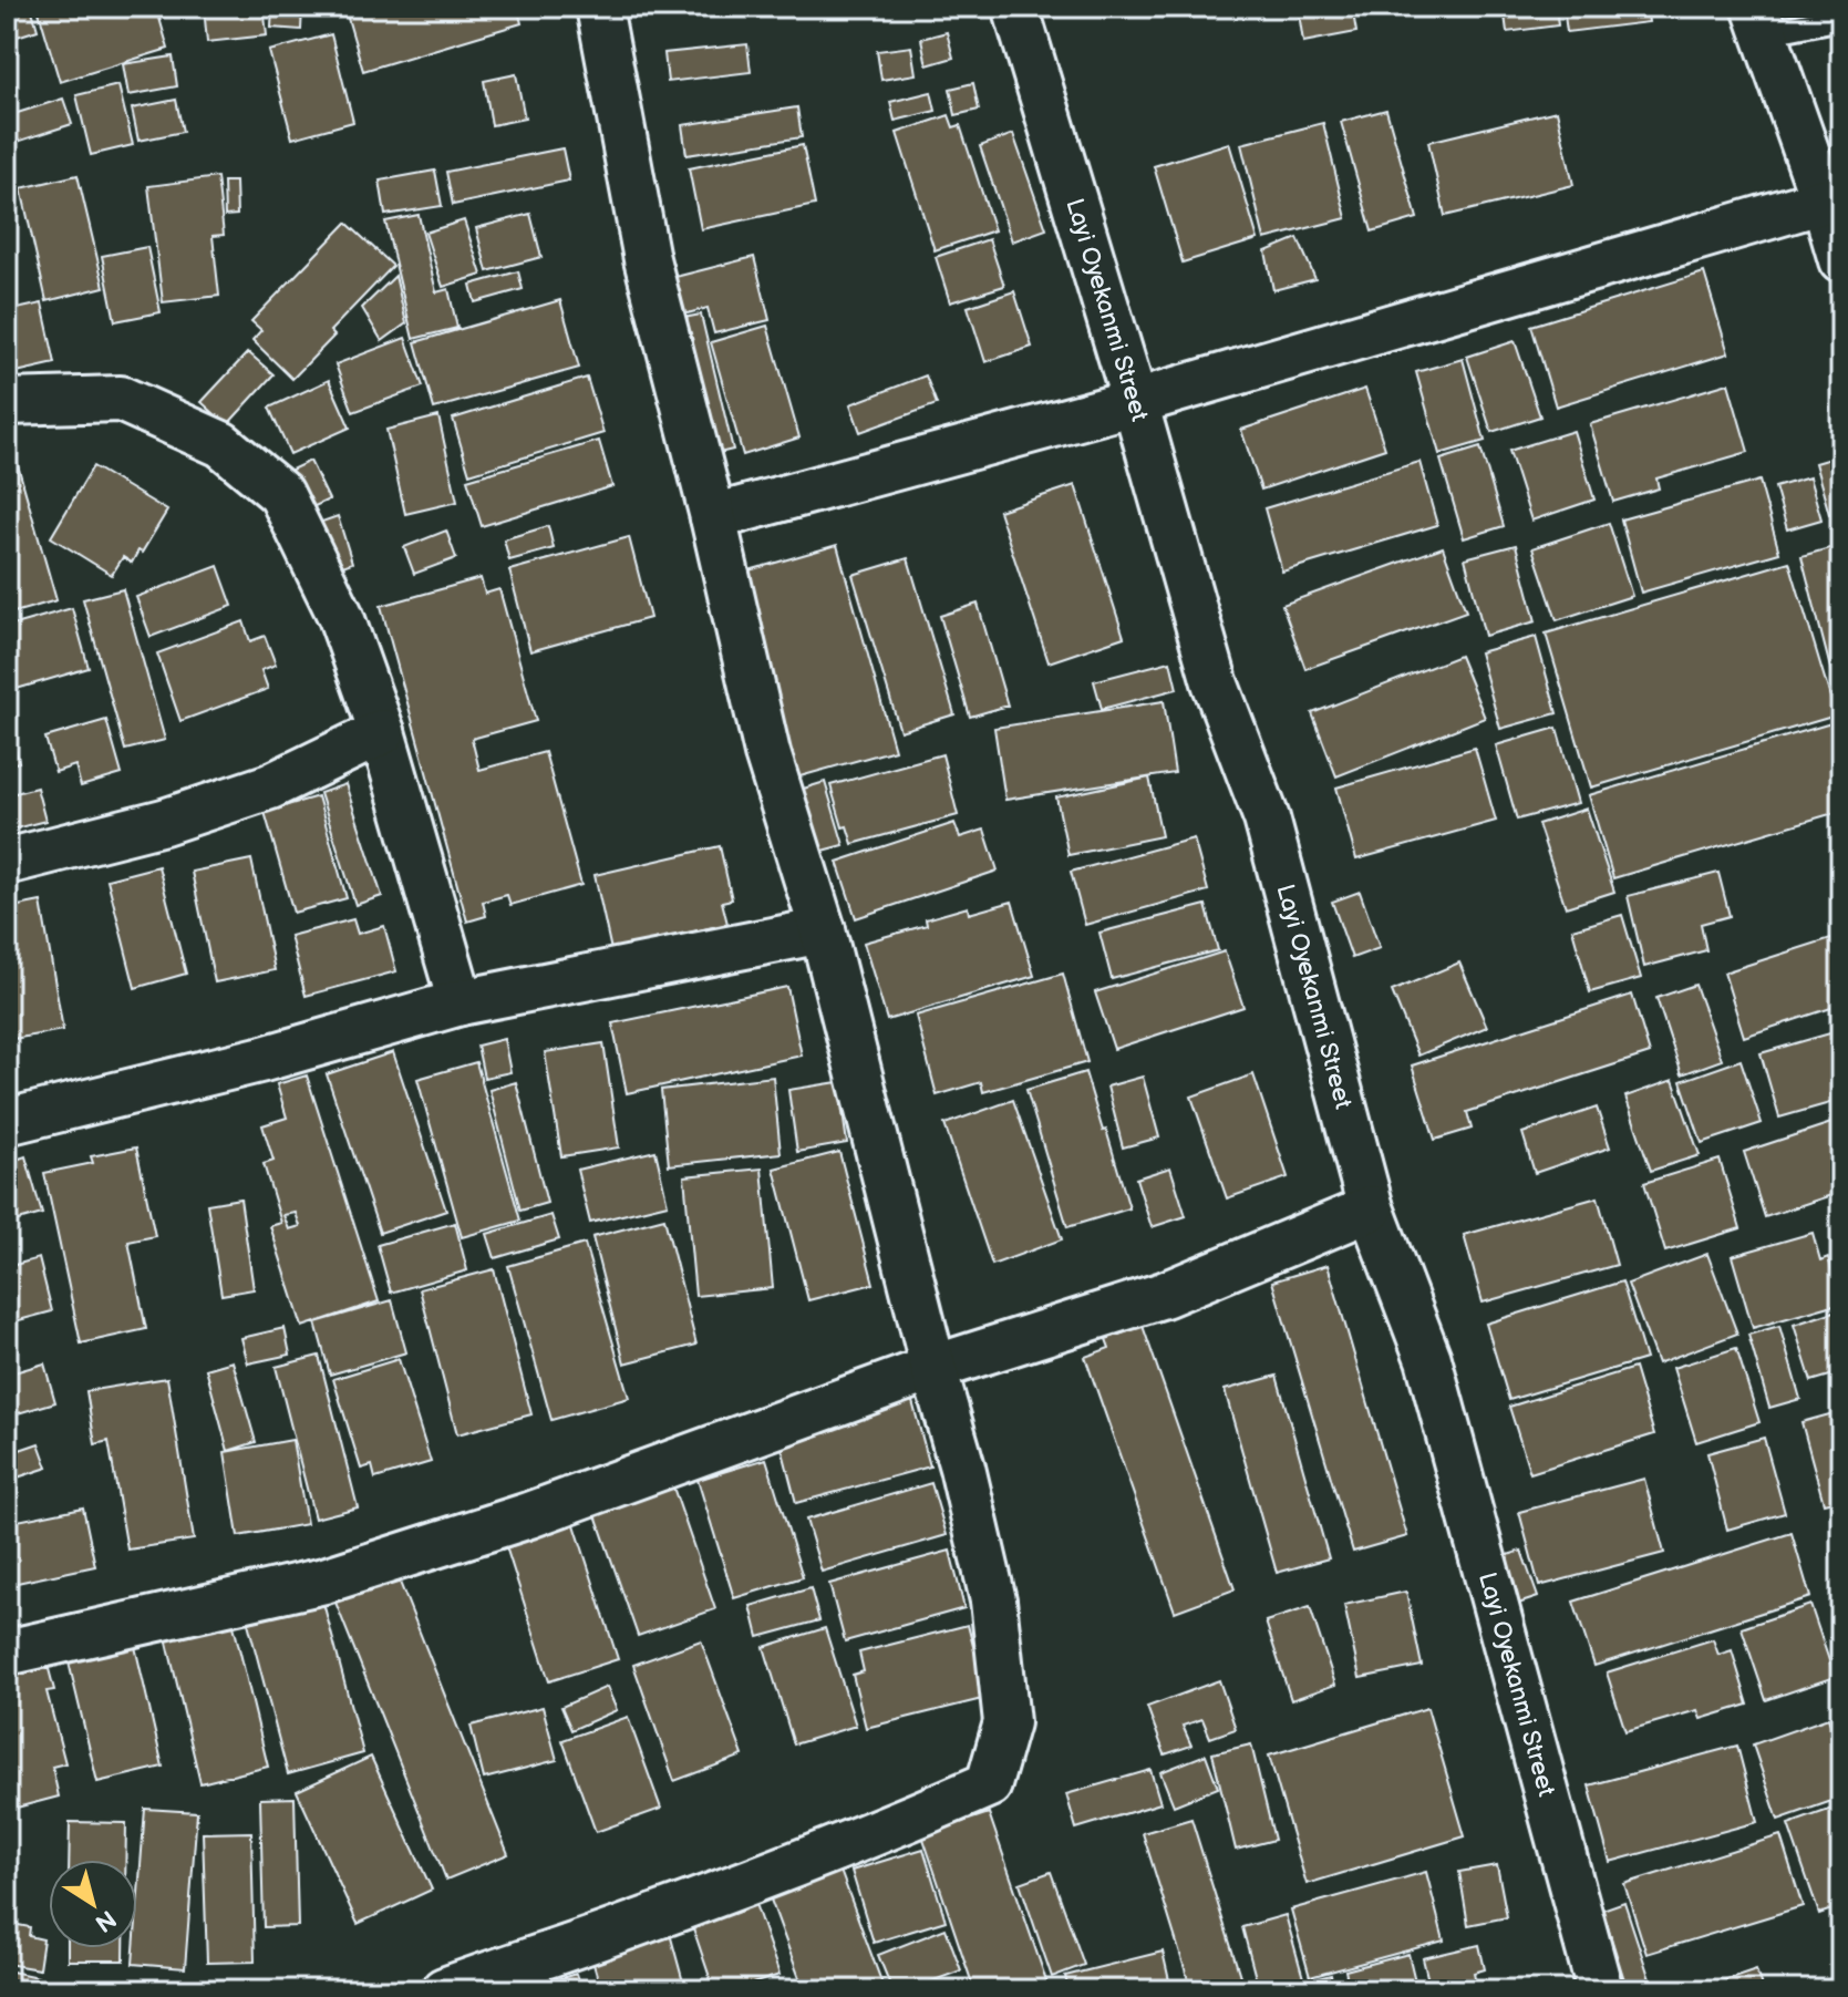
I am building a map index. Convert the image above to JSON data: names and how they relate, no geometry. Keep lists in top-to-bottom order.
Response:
{
  "streets": {
    "street": ["Layi Oyekanmi Street"]
  },
  "north": "bottom right"
}
